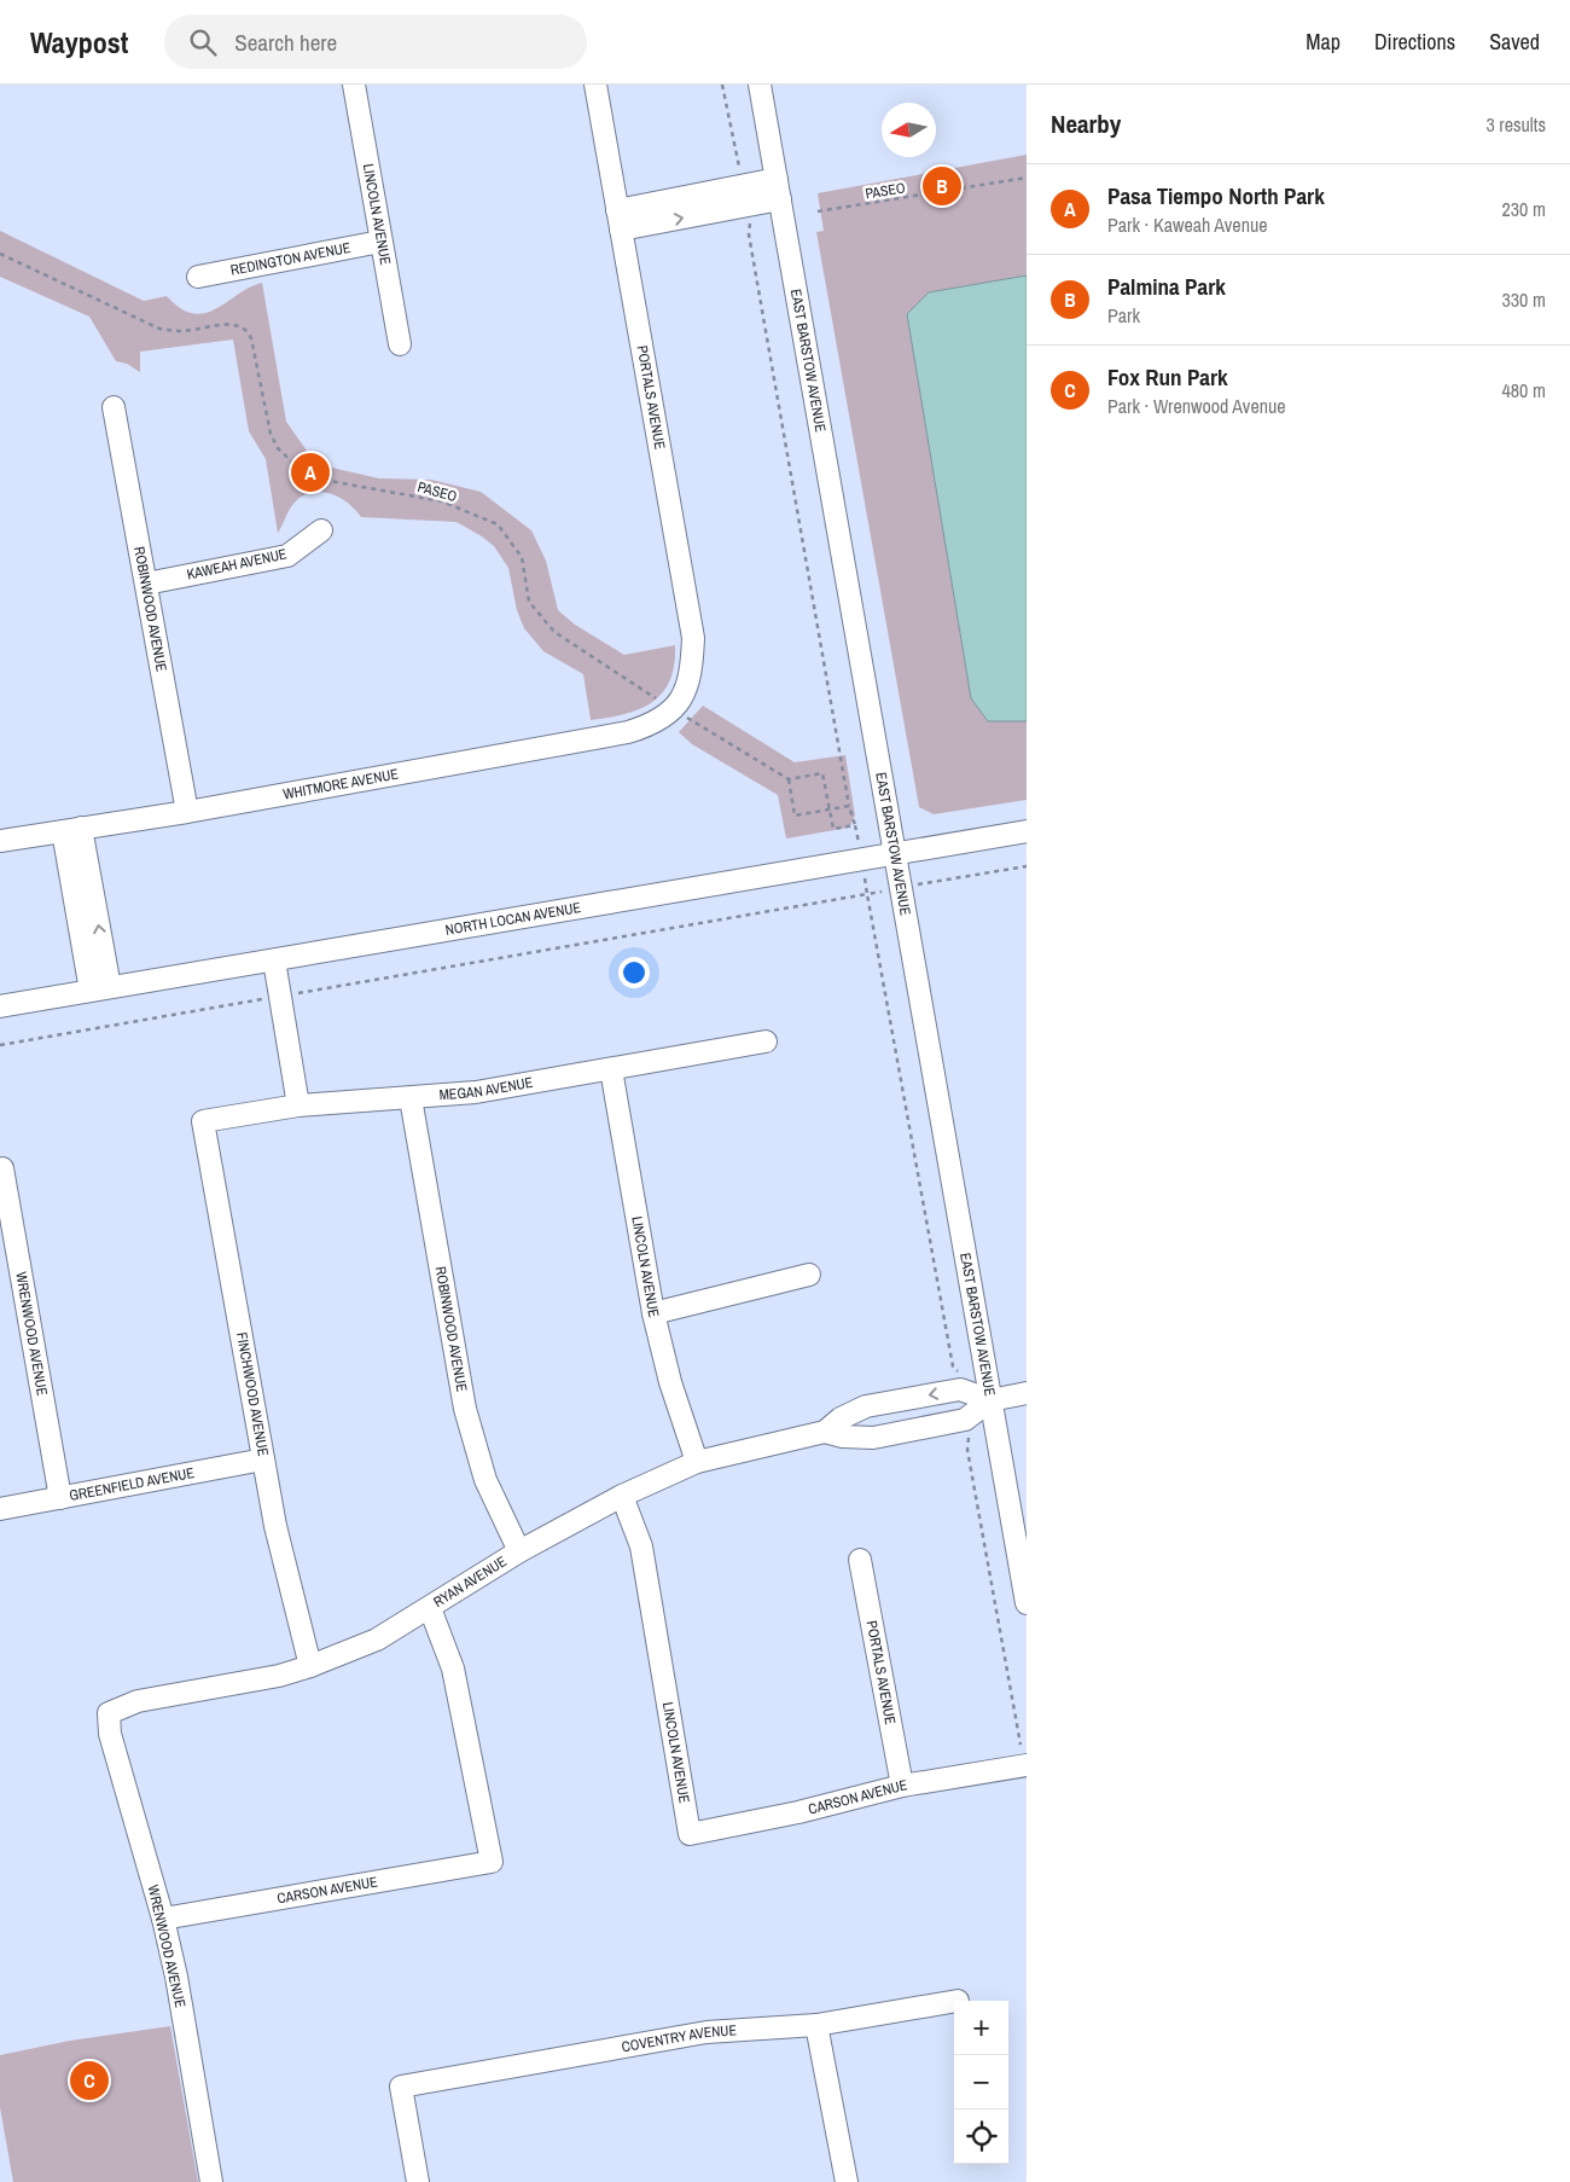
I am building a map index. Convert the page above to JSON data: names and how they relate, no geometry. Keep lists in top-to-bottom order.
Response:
{
  "streets": {
    "street": [
      "LINCOLN AVENUE",
      "REDINGTON AVENUE",
      "EAST BARSTOW AVENUE",
      "PORTALS AVENUE",
      "KAWEAH AVENUE",
      "ROBINWOOD AVENUE",
      "WHITMORE AVENUE",
      "NORTH LOCAN AVENUE",
      "MEGAN AVENUE",
      "WRENWOOD AVENUE",
      "FINCHWOOD AVENUE",
      "GREENFIELD AVENUE",
      "RYAN AVENUE",
      "CARSON AVENUE",
      "COVENTRY AVENUE"
    ],
    "path": ["PASEO"]
  },
  "crossings": [
    ["PASEO", "PORTALS AVENUE"],
    ["PASEO", "WHITMORE AVENUE"],
    ["LINCOLN AVENUE", "REDINGTON AVENUE"],
    ["LINCOLN AVENUE", "MEGAN AVENUE"],
    ["LINCOLN AVENUE", "RYAN AVENUE"],
    ["LINCOLN AVENUE", "CARSON AVENUE"],
    ["EAST BARSTOW AVENUE", "NORTH LOCAN AVENUE"],
    ["EAST BARSTOW AVENUE", "RYAN AVENUE"],
    ["PORTALS AVENUE", "WHITMORE AVENUE"],
    ["PORTALS AVENUE", "CARSON AVENUE"],
    ["KAWEAH AVENUE", "ROBINWOOD AVENUE"],
    ["ROBINWOOD AVENUE", "WHITMORE AVENUE"],
    ["ROBINWOOD AVENUE", "MEGAN AVENUE"],
    ["ROBINWOOD AVENUE", "RYAN AVENUE"],
    ["MEGAN AVENUE", "FINCHWOOD AVENUE"],
    ["WRENWOOD AVENUE", "GREENFIELD AVENUE"],
    ["WRENWOOD AVENUE", "RYAN AVENUE"],
    ["WRENWOOD AVENUE", "CARSON AVENUE"],
    ["FINCHWOOD AVENUE", "GREENFIELD AVENUE"],
    ["FINCHWOOD AVENUE", "RYAN AVENUE"],
    ["RYAN AVENUE", "CARSON AVENUE"]
  ],
  "north": "left",
  "page": {
    "header": "Waypost",
    "search": "Search here",
    "nav": ["Map", "Directions", "Saved"],
    "heading": ["Nearby", "3 results"],
    "list": [
      {
        "mark": "A",
        "name": "Pasa Tiempo North Park",
        "note": "Park · Kaweah Avenue",
        "value": "230 m"
      },
      {
        "mark": "B",
        "name": "Palmina Park",
        "note": "Park",
        "value": "330 m"
      },
      {
        "mark": "C",
        "name": "Fox Run Park",
        "note": "Park · Wrenwood Avenue",
        "value": "480 m"
      }
    ],
    "pins": ["B", "A", "C"],
    "map_buttons": ["+", "−"]
  }
}
